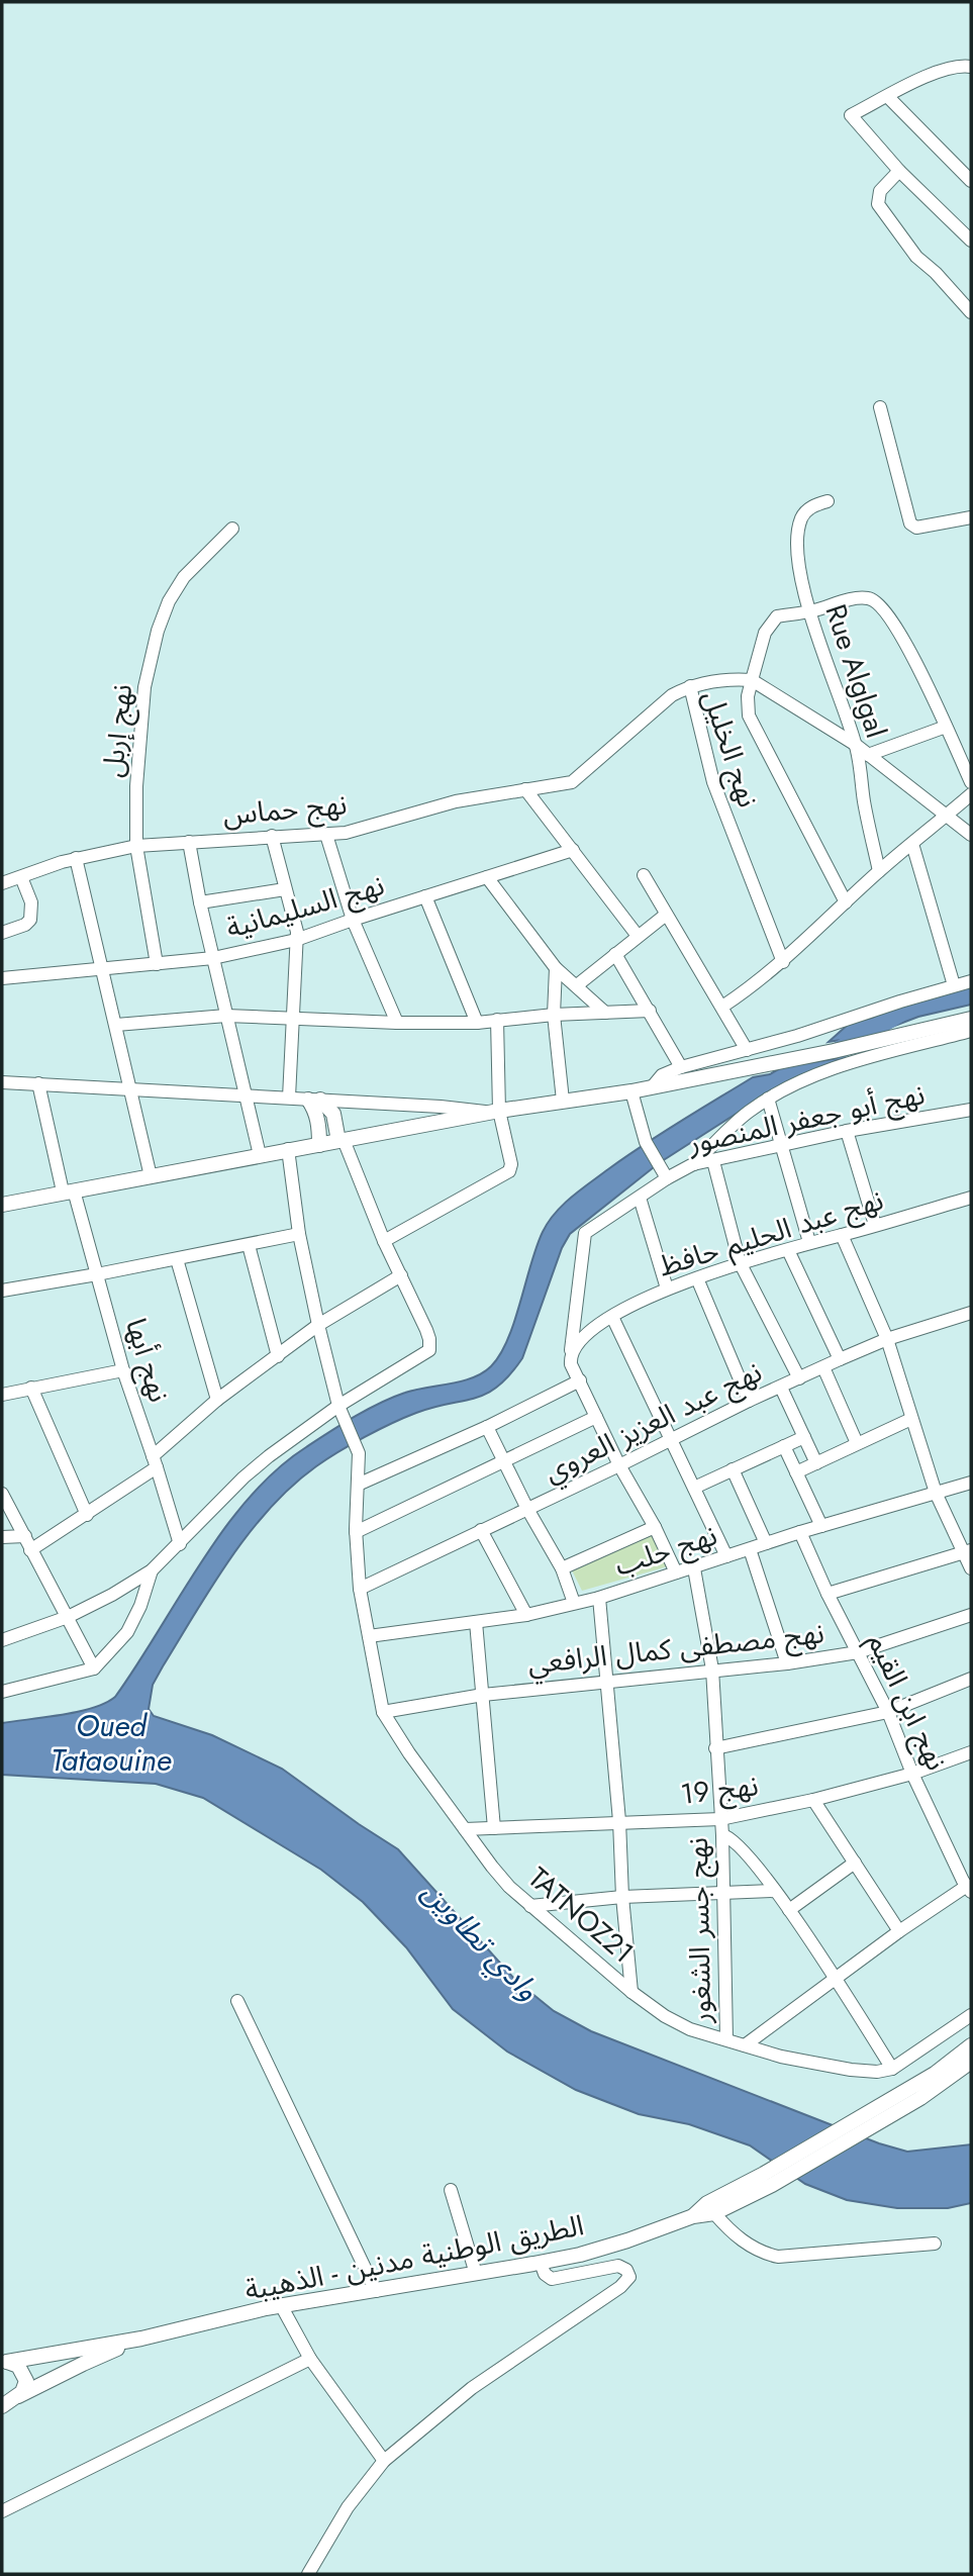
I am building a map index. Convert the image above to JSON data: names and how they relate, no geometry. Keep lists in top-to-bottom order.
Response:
{
  "streets": {
    "main road": ["الطريق الوطنية مدنين - الذهيبة"],
    "street": [
      "Rue Alglgal",
      "نهج إربل",
      "نهج الخليل",
      "نهج حماس",
      "نهج السليمانية",
      "نهج أبو جعفر المنصور",
      "نهج عبد الحليم حافظ",
      "نهج أبها",
      "نهج عبد العزيز العروي",
      "نهج حلب",
      "نهج مصطفى كمال الرافعي",
      "نهج ابن القيم",
      "نهج 19",
      "TATNOZ21",
      "نهج جسر الشغور"
    ]
  },
  "crossings": [
    ["نهج إربل", "نهج حماس"],
    ["نهج إربل", "نهج السليمانية"],
    ["نهج الخليل", "نهج حماس"],
    ["نهج أبو جعفر المنصور", "نهج عبد الحليم حافظ"],
    ["نهج عبد العزيز العروي", "TATNOZ21"],
    ["نهج حلب", "نهج ابن القيم"],
    ["نهج حلب", "TATNOZ21"],
    ["نهج حلب", "نهج جسر الشغور"],
    ["نهج مصطفى كمال الرافعي", "نهج ابن القيم"],
    ["نهج مصطفى كمال الرافعي", "TATNOZ21"],
    ["نهج مصطفى كمال الرافعي", "نهج جسر الشغور"],
    ["نهج ابن القيم", "نهج 19"],
    ["نهج 19", "TATNOZ21"],
    ["نهج 19", "نهج جسر الشغور"],
    ["TATNOZ21", "نهج جسر الشغور"]
  ],
  "water": ["Oued Tataouine", "وادي تطاوين"]
}
